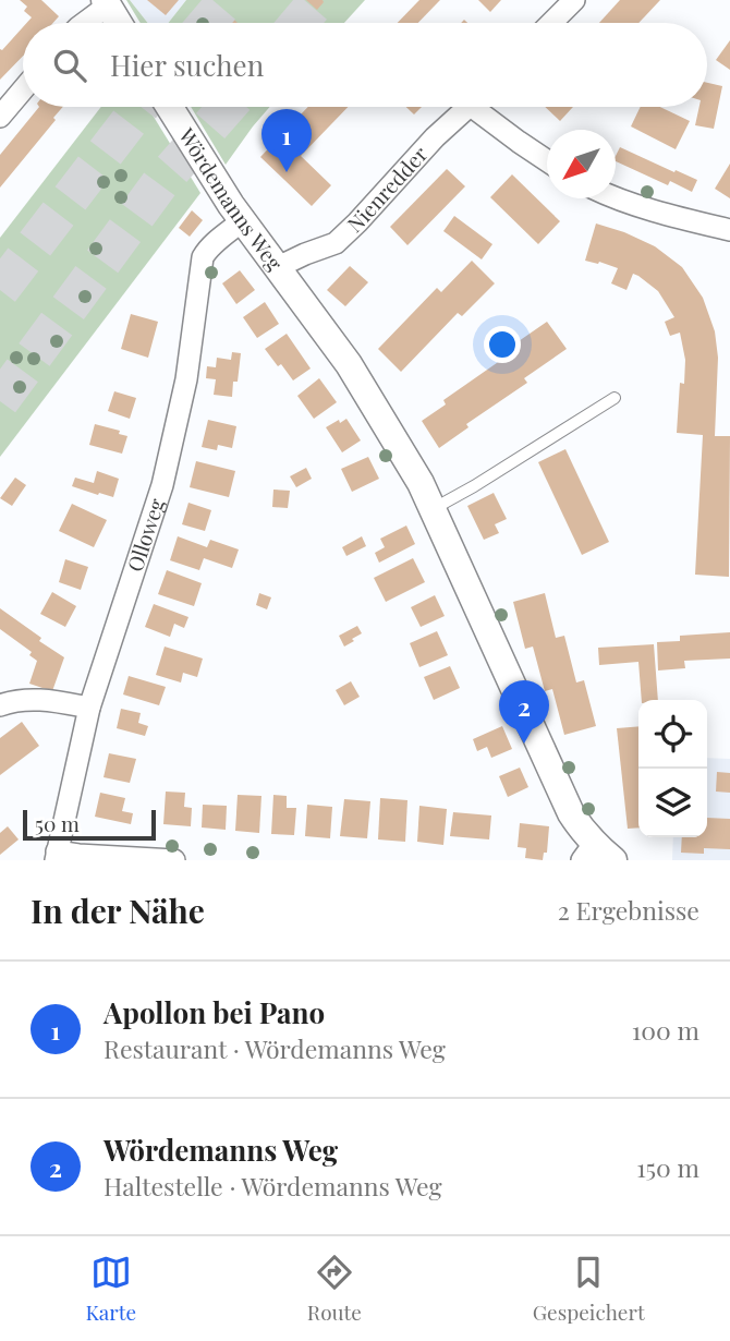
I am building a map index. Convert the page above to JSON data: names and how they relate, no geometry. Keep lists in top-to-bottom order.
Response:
{
  "streets": {
    "street": ["Nienredder", "Wördemanns Weg", "Olloweg"]
  },
  "crossings": [
    ["Nienredder", "Wördemanns Weg"],
    ["Wördemanns Weg", "Olloweg"]
  ],
  "scale_bar": "50 m",
  "north": "bottom left",
  "page": {
    "search": "Hier suchen",
    "pins": ["1", "2"],
    "scale": "50 m",
    "heading": ["In der Nähe", "2 Ergebnisse"],
    "list": [
      {
        "mark": "1",
        "name": "Apollon bei Pano",
        "note": "Restaurant · Wördemanns Weg",
        "value": "100 m"
      },
      {
        "mark": "2",
        "name": "Wördemanns Weg",
        "note": "Haltestelle · Wördemanns Weg",
        "value": "150 m"
      }
    ],
    "nav": ["Karte", "Route", "Gespeichert"]
  }
}
